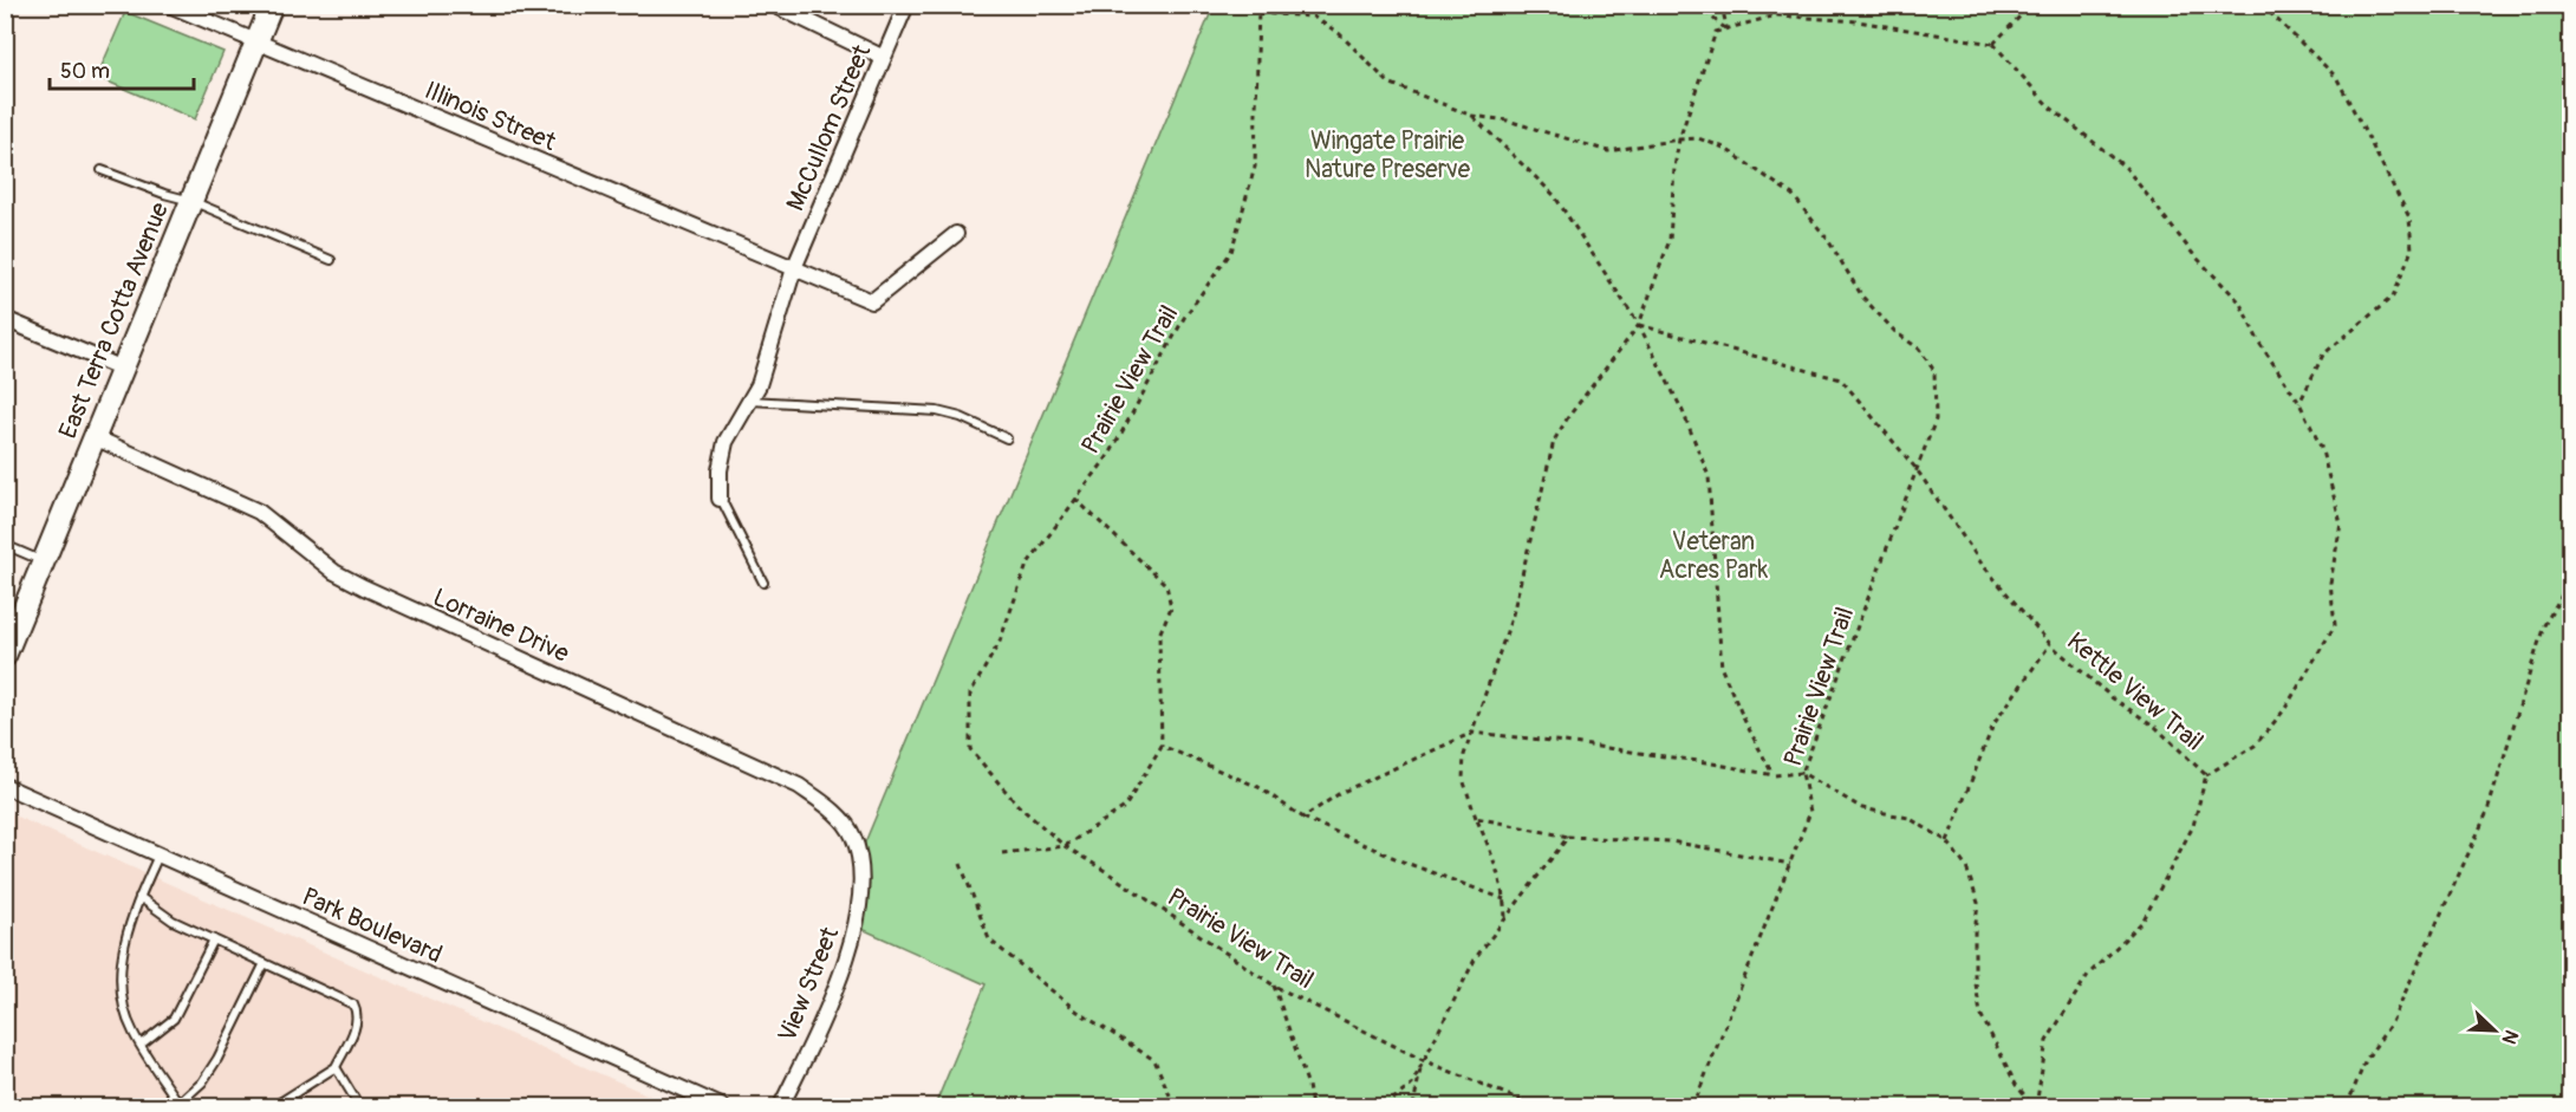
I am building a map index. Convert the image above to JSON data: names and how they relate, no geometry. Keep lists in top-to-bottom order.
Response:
{
  "streets": {
    "main road": ["East Terra Cotta Avenue"],
    "street": [
      "Illinois Street",
      "McCullom Street",
      "Lorraine Drive",
      "Park Boulevard",
      "View Street"
    ],
    "path": ["Prairie View Trail", "Kettle View Trail"]
  },
  "crossings": [
    ["Illinois Street", "McCullom Street"],
    ["Illinois Street", "East Terra Cotta Avenue"],
    ["East Terra Cotta Avenue", "Lorraine Drive"],
    ["Prairie View Trail", "Kettle View Trail"],
    ["Lorraine Drive", "View Street"]
  ],
  "parks": ["Wingate Prairie Nature Preserve", "Veteran Acres Park"],
  "scale_bar": "50 m",
  "north": "bottom right"
}
